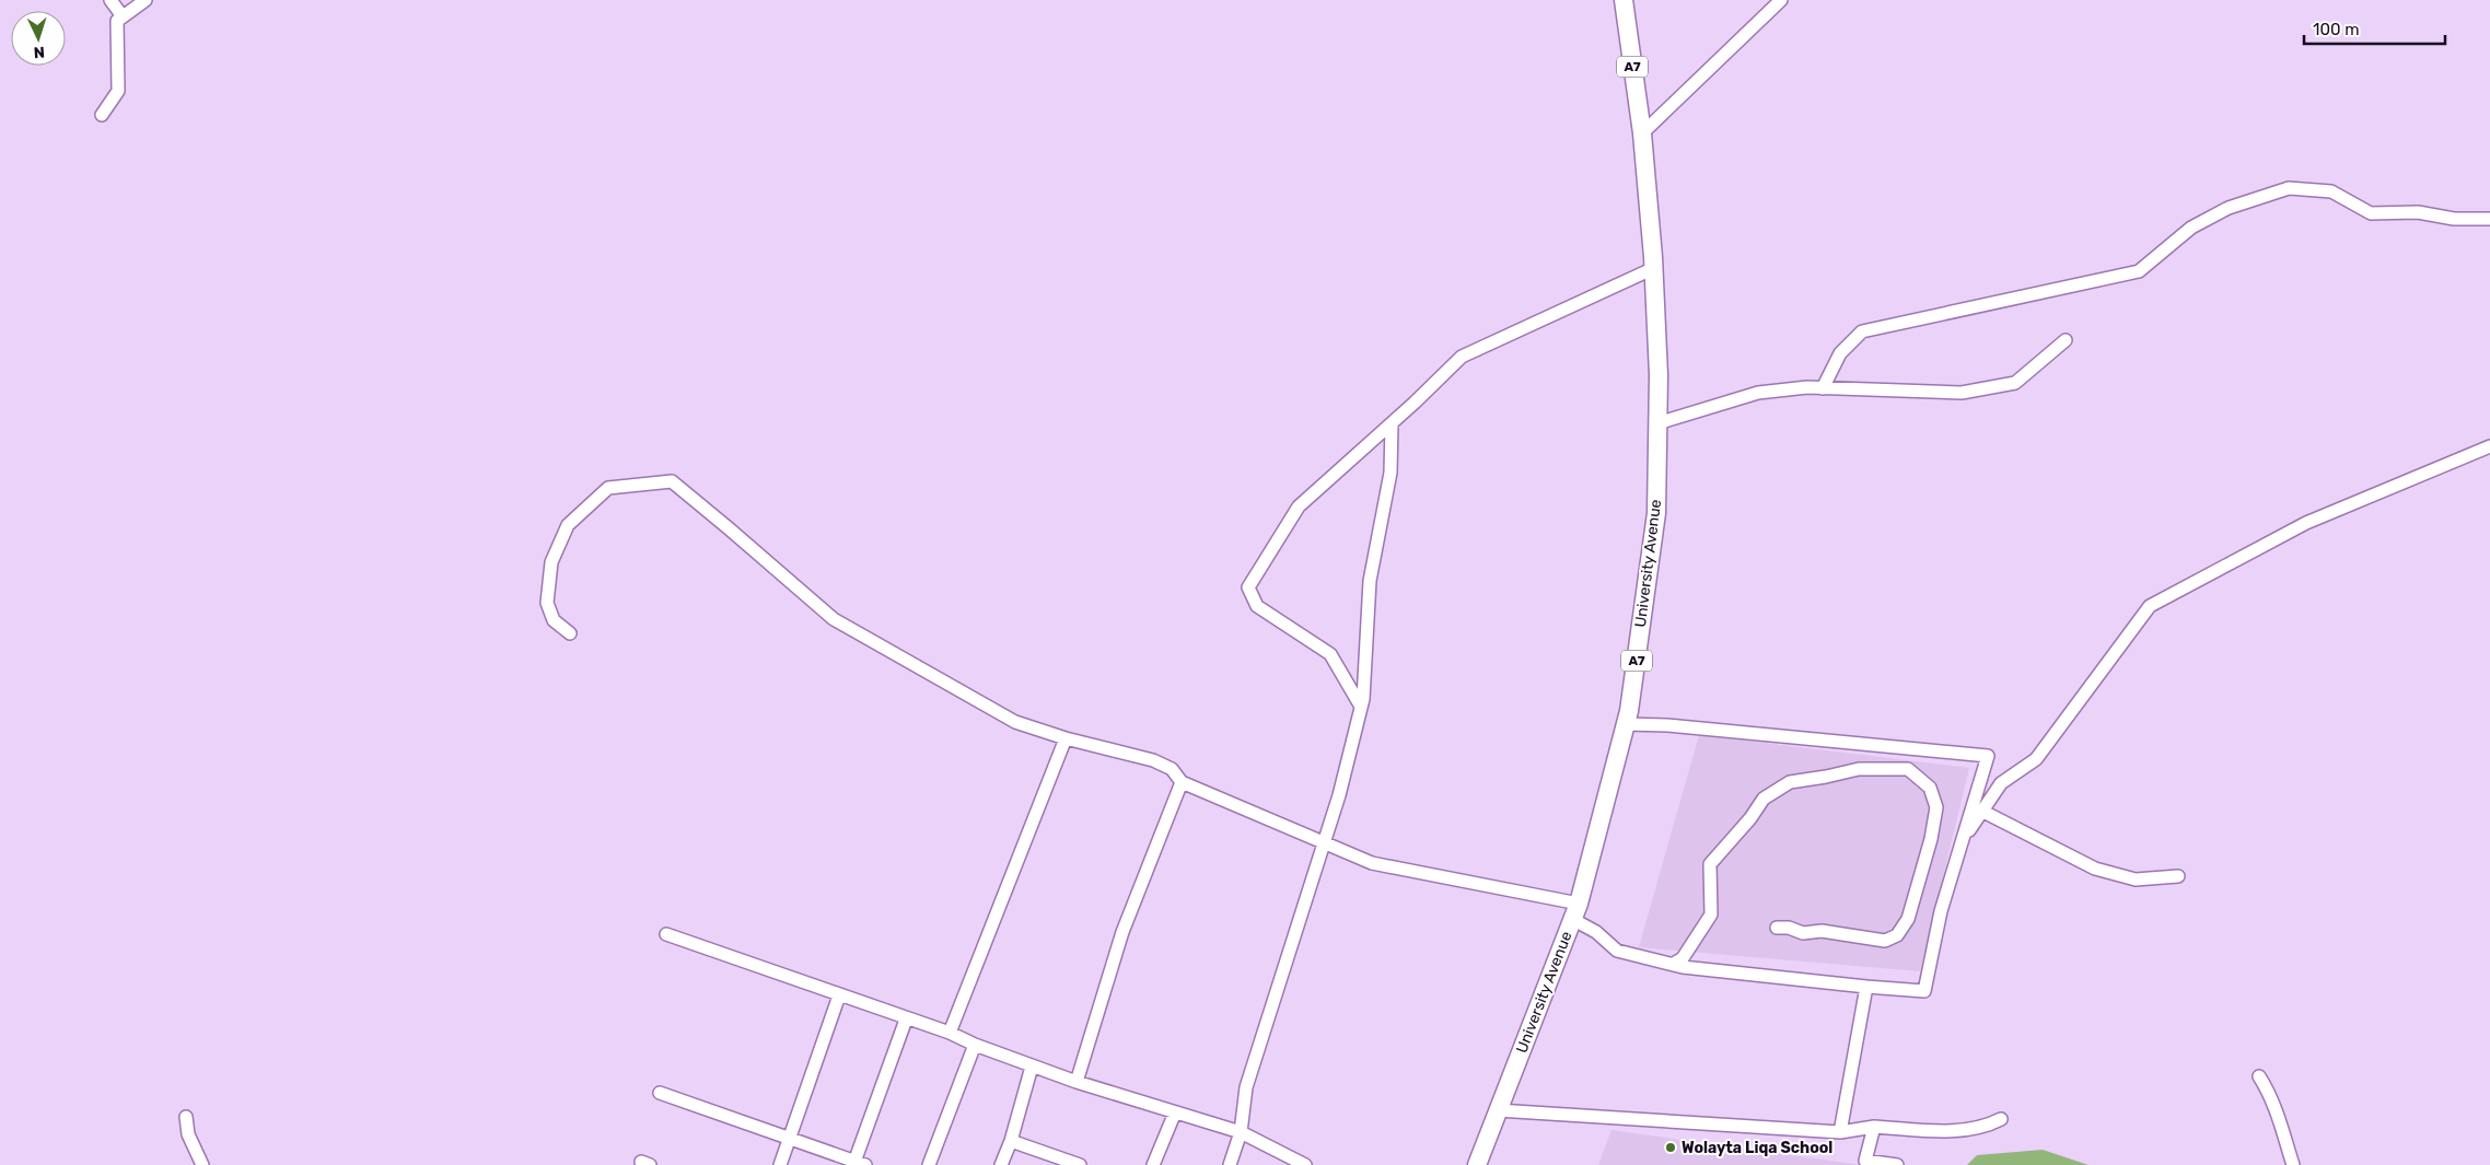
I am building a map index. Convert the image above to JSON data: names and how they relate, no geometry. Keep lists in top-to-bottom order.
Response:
{
  "streets": {
    "highway": ["A7", "University Avenue"]
  },
  "crossings": [
    ["A7", "University Avenue"]
  ],
  "places": ["Wolayta Liqa School"],
  "scale_bar": "100 m",
  "north": "bottom"
}
